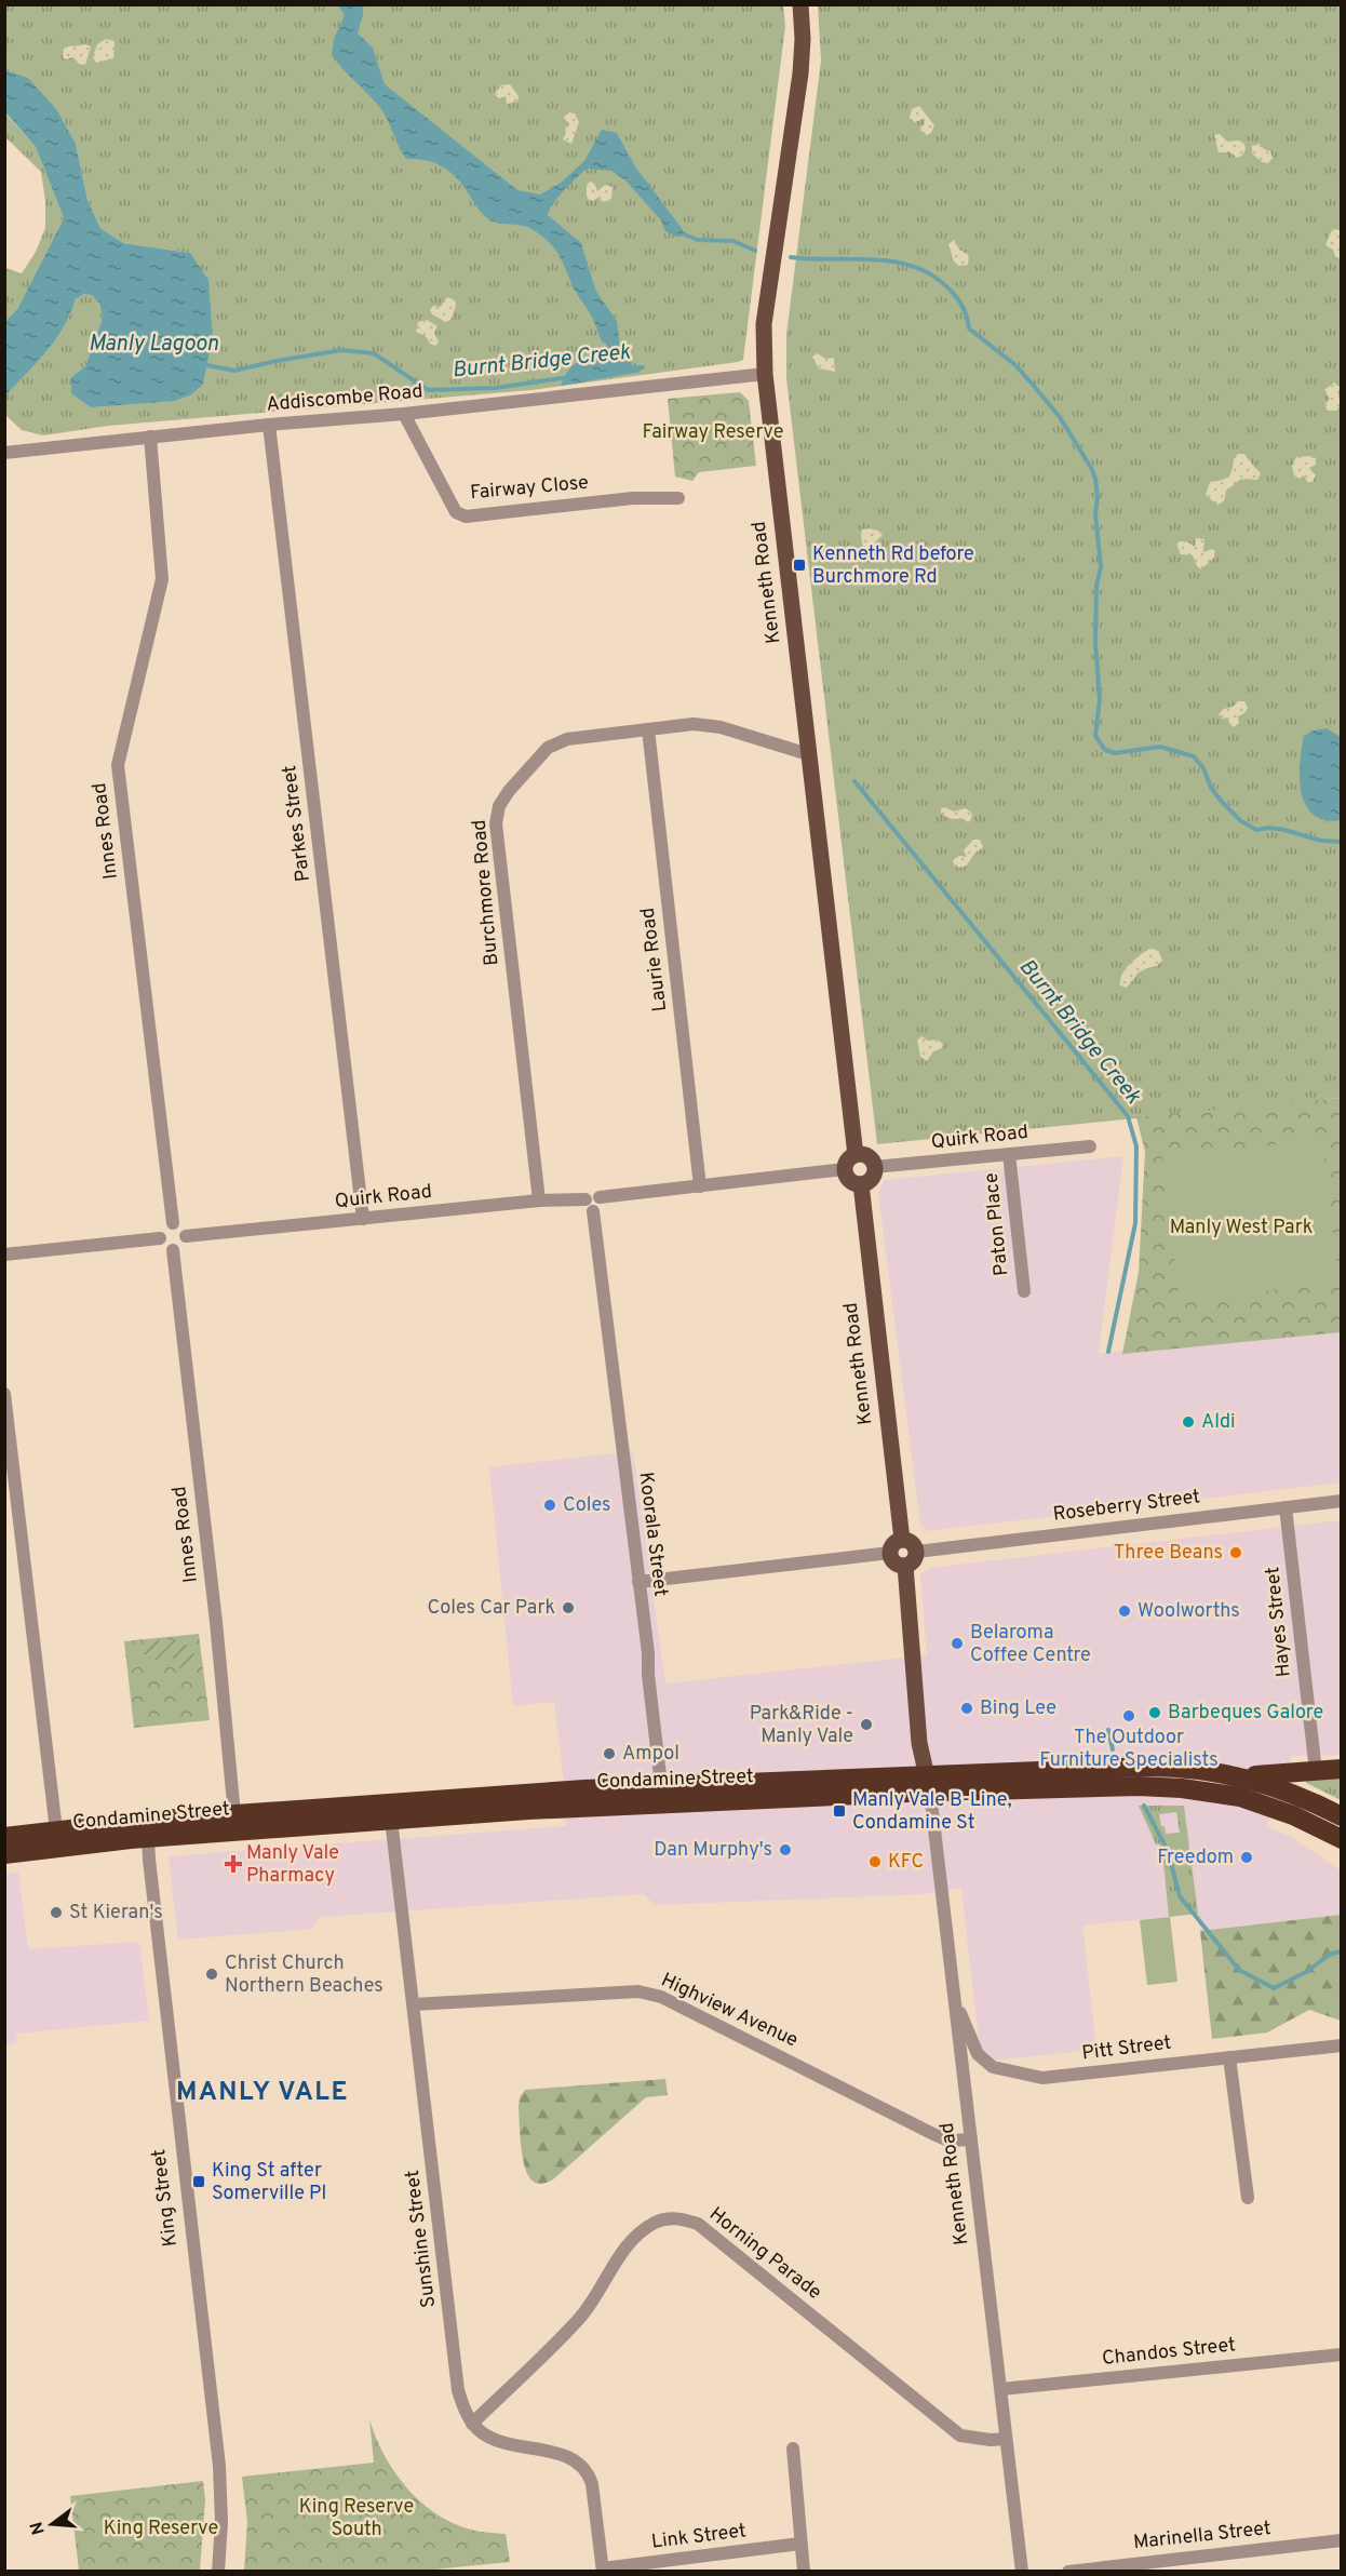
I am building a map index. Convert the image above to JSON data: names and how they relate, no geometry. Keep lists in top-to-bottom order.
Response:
{
  "streets": {
    "highway": ["Condamine Street"],
    "main road": ["Kenneth Road"],
    "street": [
      "Addiscombe Road",
      "Fairway Close",
      "Parkes Street",
      "Innes Road",
      "Burchmore Road",
      "Laurie Road",
      "Quirk Road",
      "Paton Place",
      "Roseberry Street",
      "Koorala Street",
      "Hayes Street",
      "Highview Avenue",
      "Pitt Street",
      "King Street",
      "Sunshine Street",
      "Horning Parade",
      "Chandos Street",
      "Marinella Street",
      "Link Street"
    ]
  },
  "crossings": [
    ["Addiscombe Road", "Fairway Close"],
    ["Addiscombe Road", "Kenneth Road"],
    ["Addiscombe Road", "Parkes Street"],
    ["Addiscombe Road", "Innes Road"],
    ["Kenneth Road", "Burchmore Road"],
    ["Kenneth Road", "Quirk Road"],
    ["Kenneth Road", "Roseberry Street"],
    ["Kenneth Road", "Condamine Street"],
    ["Kenneth Road", "Highview Avenue"],
    ["Kenneth Road", "Pitt Street"],
    ["Kenneth Road", "Horning Parade"],
    ["Kenneth Road", "Chandos Street"],
    ["Parkes Street", "Quirk Road"],
    ["Innes Road", "Quirk Road"],
    ["Innes Road", "Condamine Street"],
    ["Burchmore Road", "Laurie Road"],
    ["Burchmore Road", "Quirk Road"],
    ["Quirk Road", "Paton Place"],
    ["Quirk Road", "Koorala Street"],
    ["Roseberry Street", "Hayes Street"],
    ["Koorala Street", "Condamine Street"],
    ["Condamine Street", "King Street"],
    ["Condamine Street", "Sunshine Street"],
    ["Highview Avenue", "Sunshine Street"],
    ["Sunshine Street", "Horning Parade"]
  ],
  "districts": ["MANLY VALE"],
  "water": ["Manly Lagoon", "Burnt Bridge Creek"],
  "parks": [
    "Fairway Reserve",
    "Manly West Park",
    "King Reserve South",
    "King Reserve"
  ],
  "places": {
    "transit": ["Kenneth Rd before Burchmore Rd", "Manly Vale B-Line, Condamine St", "King St after Somerville Pl"],
    "other": [
      "Aldi",
      "Coles",
      "Three Beans",
      "Coles Car Park",
      "Woolworths",
      "Belaroma Coffee Centre",
      "Bing Lee",
      "Barbeques Galore",
      "The Outdoor Furniture Specialists",
      "Park&Ride - Manly Vale",
      "Ampol",
      "Dan Murphy's",
      "Freedom",
      "KFC",
      "St Kieran's",
      "Christ Church Northern Beaches"
    ],
    "health": ["Manly Vale Pharmacy"]
  },
  "north": "left"
}
